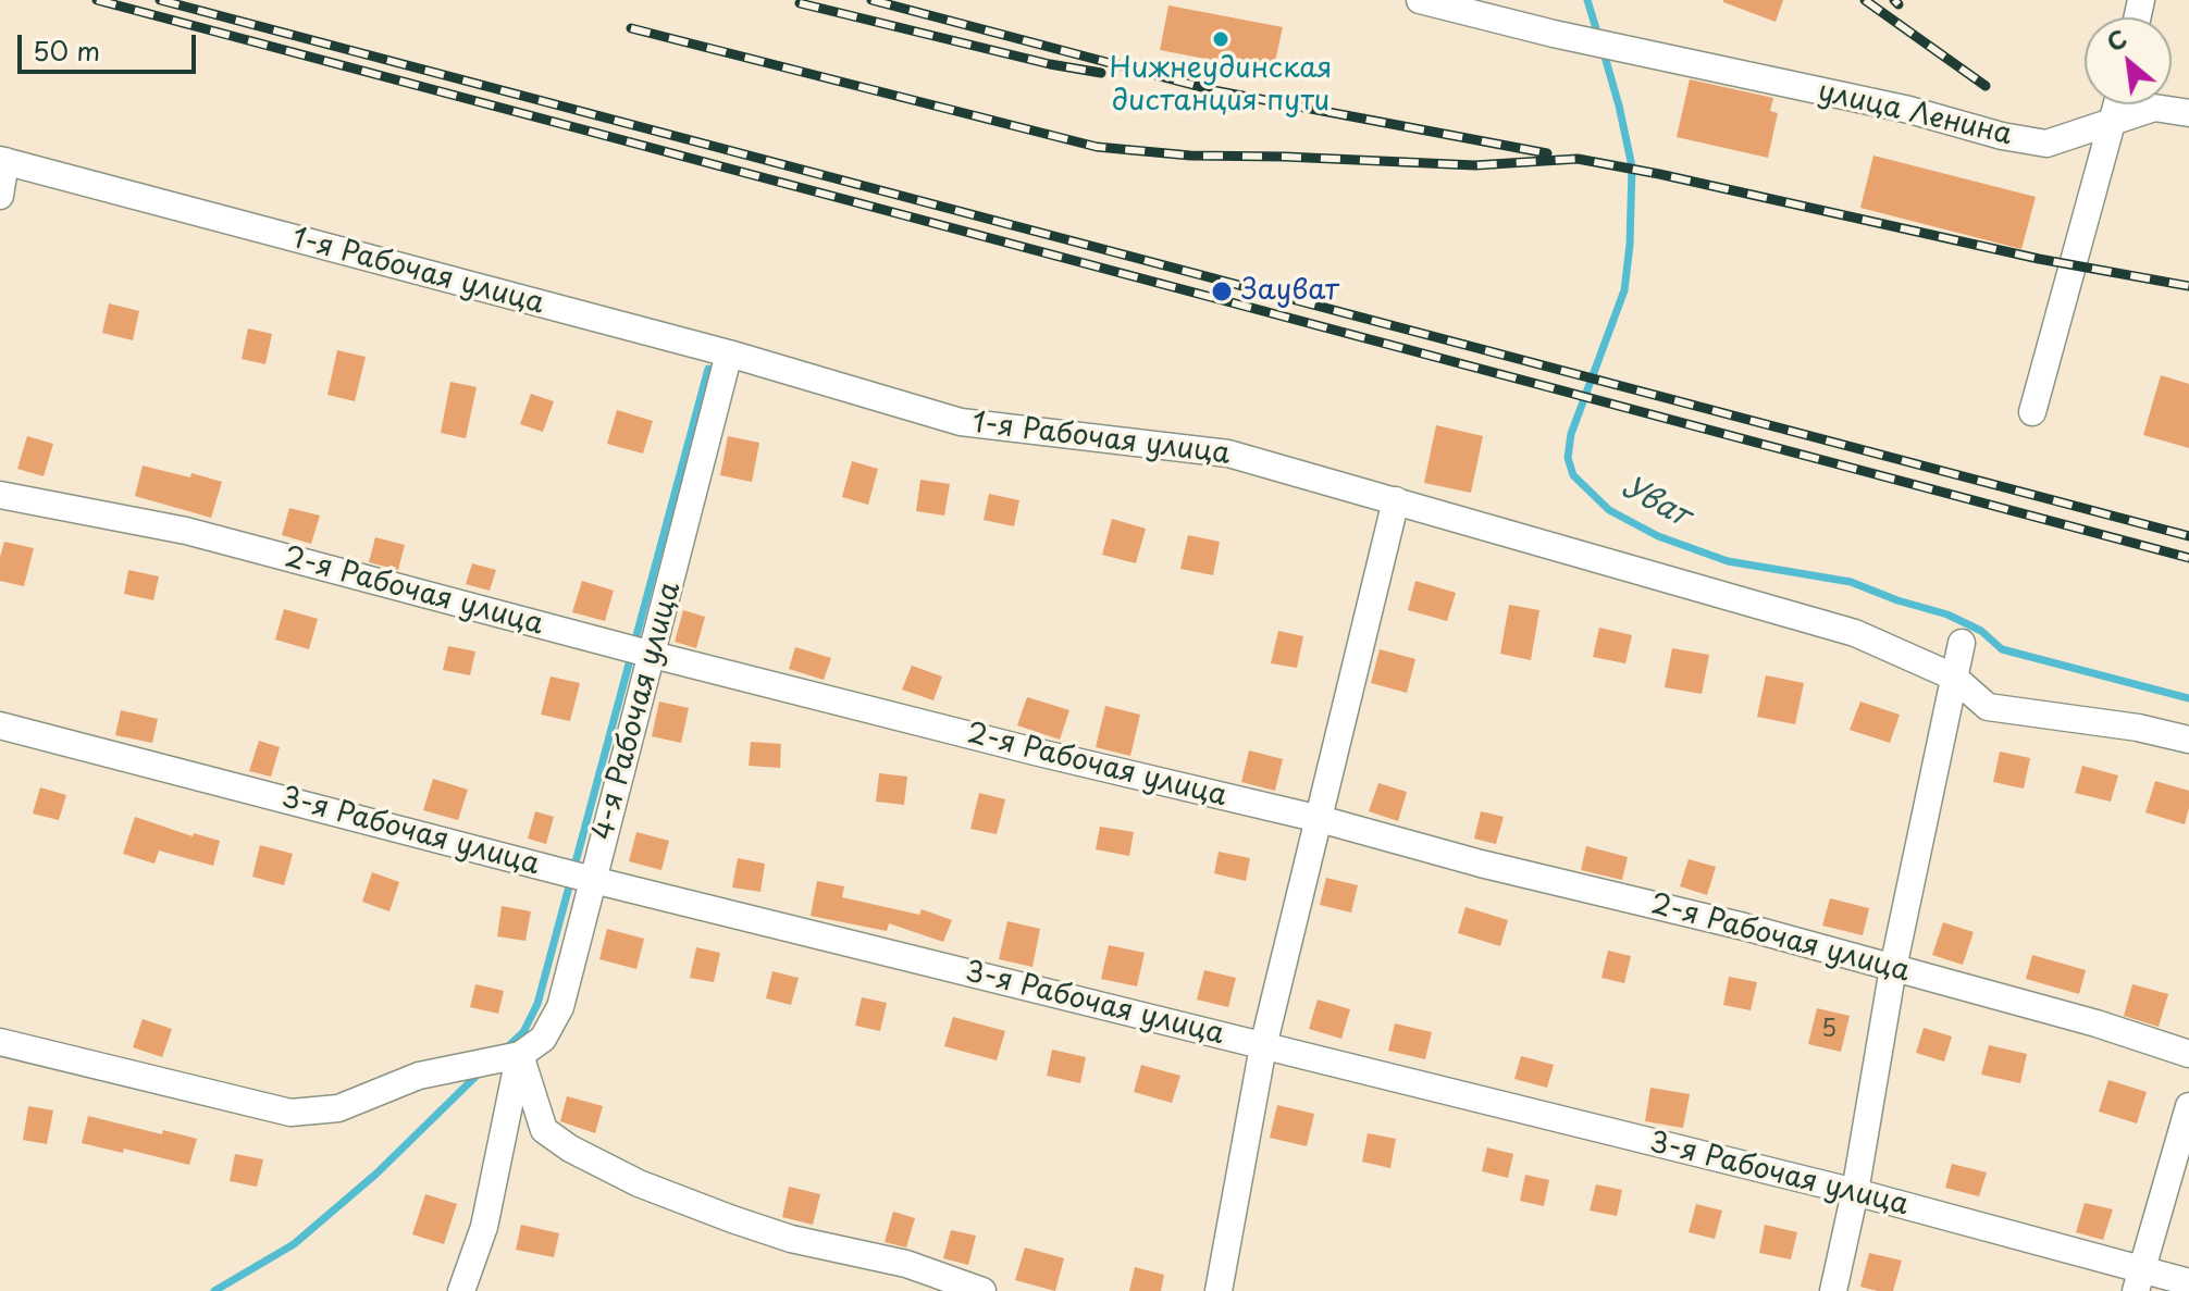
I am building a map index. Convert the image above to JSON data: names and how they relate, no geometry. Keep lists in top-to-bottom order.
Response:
{
  "streets": {
    "street": [
      "улица Ленина",
      "1-я Рабочая улица",
      "2-я Рабочая улица",
      "4-я Рабочая улица",
      "3-я Рабочая улица"
    ]
  },
  "crossings": [
    ["1-я Рабочая улица", "4-я Рабочая улица"],
    ["2-я Рабочая улица", "4-я Рабочая улица"],
    ["4-я Рабочая улица", "3-я Рабочая улица"]
  ],
  "water": ["Уват"],
  "places": ["Нижнеудинская дистанция пути", "Зауват"],
  "house_numbers": ["5"],
  "scale_bar": "50 m",
  "north": "top left"
}
